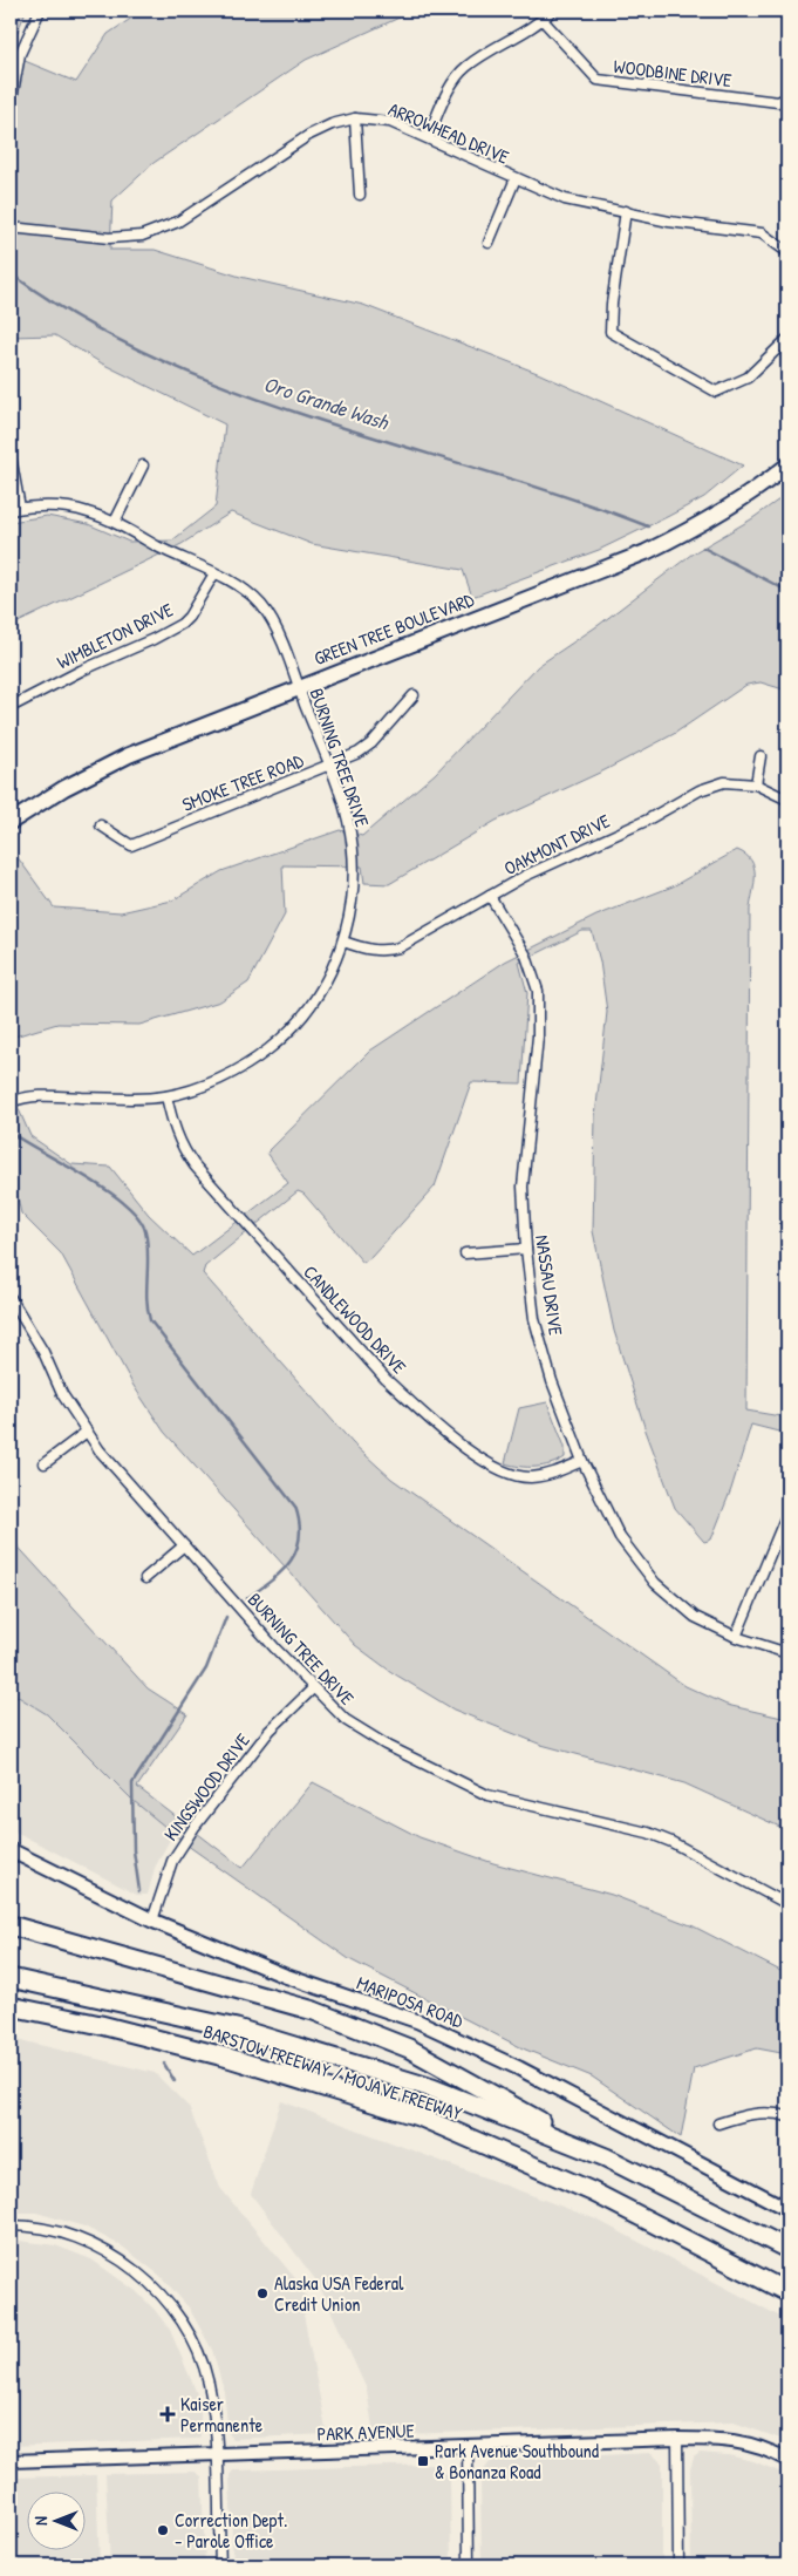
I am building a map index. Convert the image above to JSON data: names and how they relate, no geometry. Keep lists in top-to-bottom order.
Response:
{
  "streets": {
    "highway": ["BARSTOW FREEWAY / MOJAVE FREEWAY"],
    "main road": ["GREEN TREE BOULEVARD", "MARIPOSA ROAD"],
    "street": [
      "WOODBINE DRIVE",
      "ARROWHEAD DRIVE",
      "WIMBLETON DRIVE",
      "BURNING TREE DRIVE",
      "SMOKE TREE ROAD",
      "OAKMONT DRIVE",
      "NASSAU DRIVE",
      "CANDLEWOOD DRIVE",
      "KINGSWOOD DRIVE",
      "PARK AVENUE"
    ]
  },
  "crossings": [
    ["GREEN TREE BOULEVARD", "BURNING TREE DRIVE"],
    ["WIMBLETON DRIVE", "BURNING TREE DRIVE"],
    ["BURNING TREE DRIVE", "SMOKE TREE ROAD"],
    ["BURNING TREE DRIVE", "OAKMONT DRIVE"],
    ["BURNING TREE DRIVE", "CANDLEWOOD DRIVE"],
    ["BURNING TREE DRIVE", "KINGSWOOD DRIVE"],
    ["OAKMONT DRIVE", "NASSAU DRIVE"],
    ["NASSAU DRIVE", "CANDLEWOOD DRIVE"],
    ["KINGSWOOD DRIVE", "MARIPOSA ROAD"]
  ],
  "water": ["Oro Grande Wash"],
  "places": {
    "other": ["Alaska USA Federal Credit Union", "Correction Dept. - Parole Office"],
    "health": ["Kaiser Permanente"],
    "transit": ["Park Avenue Southbound & Bonanza Road"]
  },
  "north": "left"
}
